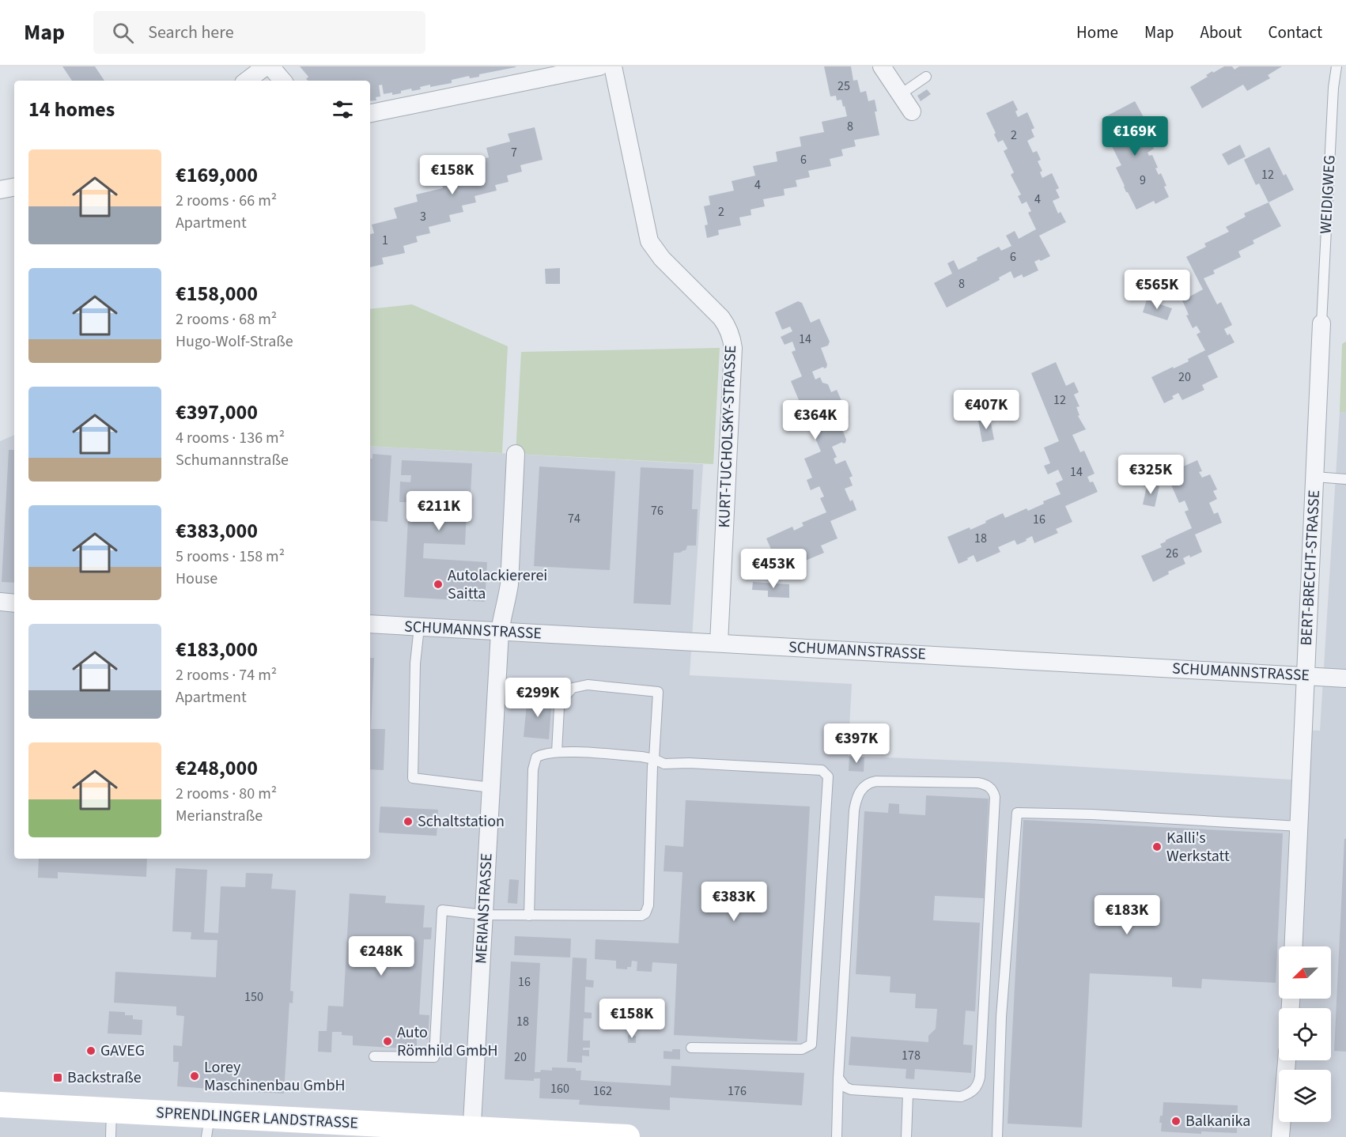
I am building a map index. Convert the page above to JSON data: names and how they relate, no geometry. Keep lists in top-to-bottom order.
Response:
{
  "streets": {
    "main road": ["SPRENDLINGER LANDSTRASSE"],
    "street": [
      "KURT-TUCHOLSKY-STRASSE",
      "BERT-BRECHT-STRASSE",
      "SCHUMANNSTRASSE",
      "MERIANSTRASSE"
    ],
    "lane": ["WEIDIGWEG"]
  },
  "crossings": [
    ["WEIDIGWEG", "BERT-BRECHT-STRASSE"],
    ["KURT-TUCHOLSKY-STRASSE", "SCHUMANNSTRASSE"],
    ["BERT-BRECHT-STRASSE", "SCHUMANNSTRASSE"],
    ["SCHUMANNSTRASSE", "MERIANSTRASSE"],
    ["MERIANSTRASSE", "SPRENDLINGER LANDSTRASSE"]
  ],
  "places": {
    "other": [
      "Autolackiererei Saitta",
      "Schaltstation",
      "Kalli's Werkstatt",
      "Auto Römhild GmbH",
      "GAVEG",
      "Lorey Maschinenbau GmbH",
      "Balkanika"
    ],
    "transit": ["Backstraße"]
  },
  "house_numbers": [
    "25",
    "8",
    "2",
    "7",
    "6",
    "12",
    "9",
    "4",
    "4",
    "2",
    "3",
    "1",
    "6",
    "8",
    "14",
    "20",
    "12",
    "14",
    "76",
    "74",
    "16",
    "18",
    "26",
    "16",
    "150",
    "18",
    "178",
    "20",
    "160",
    "162",
    "176"
  ],
  "north": "bottom left",
  "page": {
    "header": "Map",
    "search": "Search here",
    "nav": [
      "Home",
      "Map",
      "About",
      "Contact"
    ],
    "heading": "14 homes",
    "price": [
      "€169K",
      "€158K",
      "€565K",
      "€407K",
      "€364K",
      "€325K",
      "€211K",
      "€453K",
      "€299K",
      "€397K",
      "€383K",
      "€183K",
      "€248K",
      "€158K"
    ],
    "list": [
      {
        "name": "€169,000",
        "note": "2 rooms · 66 m² · Apartment"
      },
      {
        "name": "€158,000",
        "note": "2 rooms · 68 m² · Hugo-Wolf-Straße"
      },
      {
        "name": "€397,000",
        "note": "4 rooms · 136 m² · Schumannstraße"
      },
      {
        "name": "€383,000",
        "note": "5 rooms · 158 m² · House"
      },
      {
        "name": "€183,000",
        "note": "2 rooms · 74 m² · Apartment"
      },
      {
        "name": "€248,000",
        "note": "2 rooms · 80 m² · Merianstraße"
      }
    ]
  }
}
